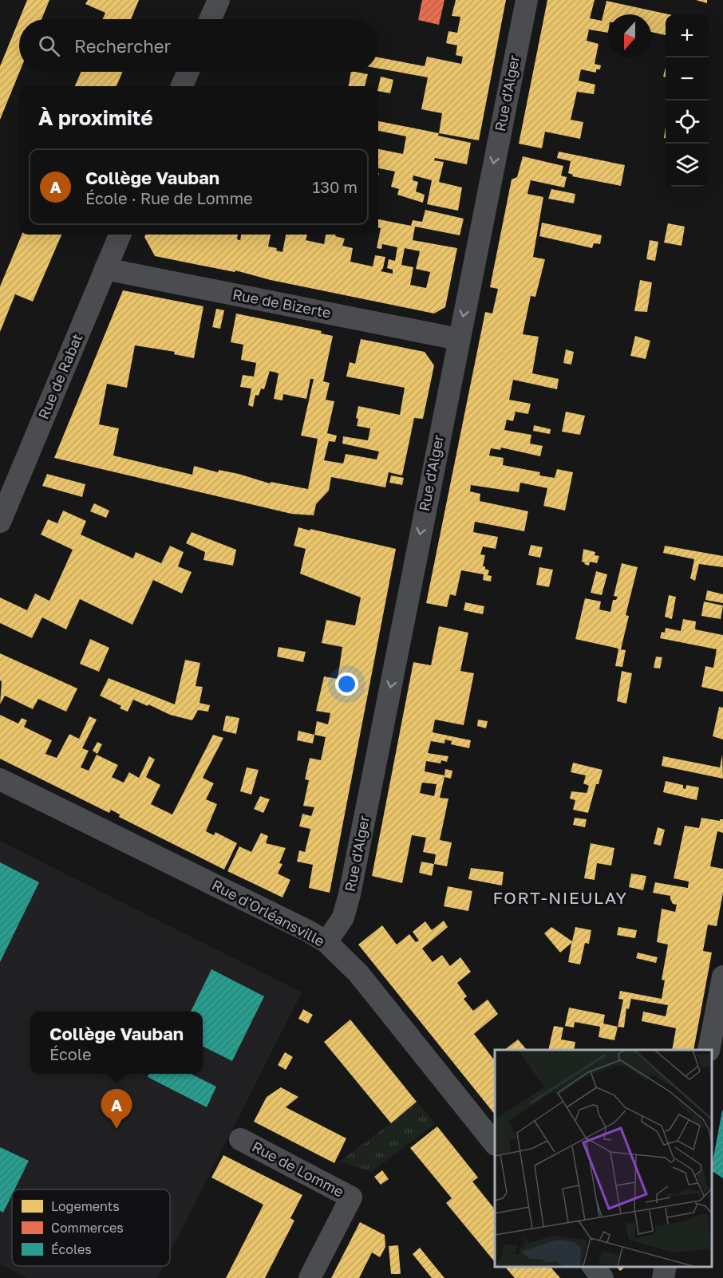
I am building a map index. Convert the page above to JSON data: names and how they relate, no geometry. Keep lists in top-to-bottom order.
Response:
{
  "streets": {
    "street": [
      "Rue d'Alger",
      "Rue de Bizerte",
      "Rue de Rabat",
      "Rue d'Orléansville",
      "Rue de Lomme"
    ]
  },
  "crossings": [
    ["Rue d'Alger", "Rue de Bizerte"],
    ["Rue d'Alger", "Rue d'Orléansville"],
    ["Rue de Bizerte", "Rue de Rabat"]
  ],
  "one_way": ["Rue d'Alger"],
  "districts": ["FORT-NIEULAY"],
  "legend": ["Logements", "Commerces", "Écoles"],
  "north": "bottom",
  "page": {
    "map_buttons": ["+", "−"],
    "search": "Rechercher",
    "heading": "À proximité",
    "list": [
      {
        "mark": "A",
        "name": "Collège Vauban",
        "note": "École · Rue de Lomme",
        "value": "130 m"
      }
    ],
    "popup": ["Collège Vauban", "École"],
    "pins": "A"
  }
}
